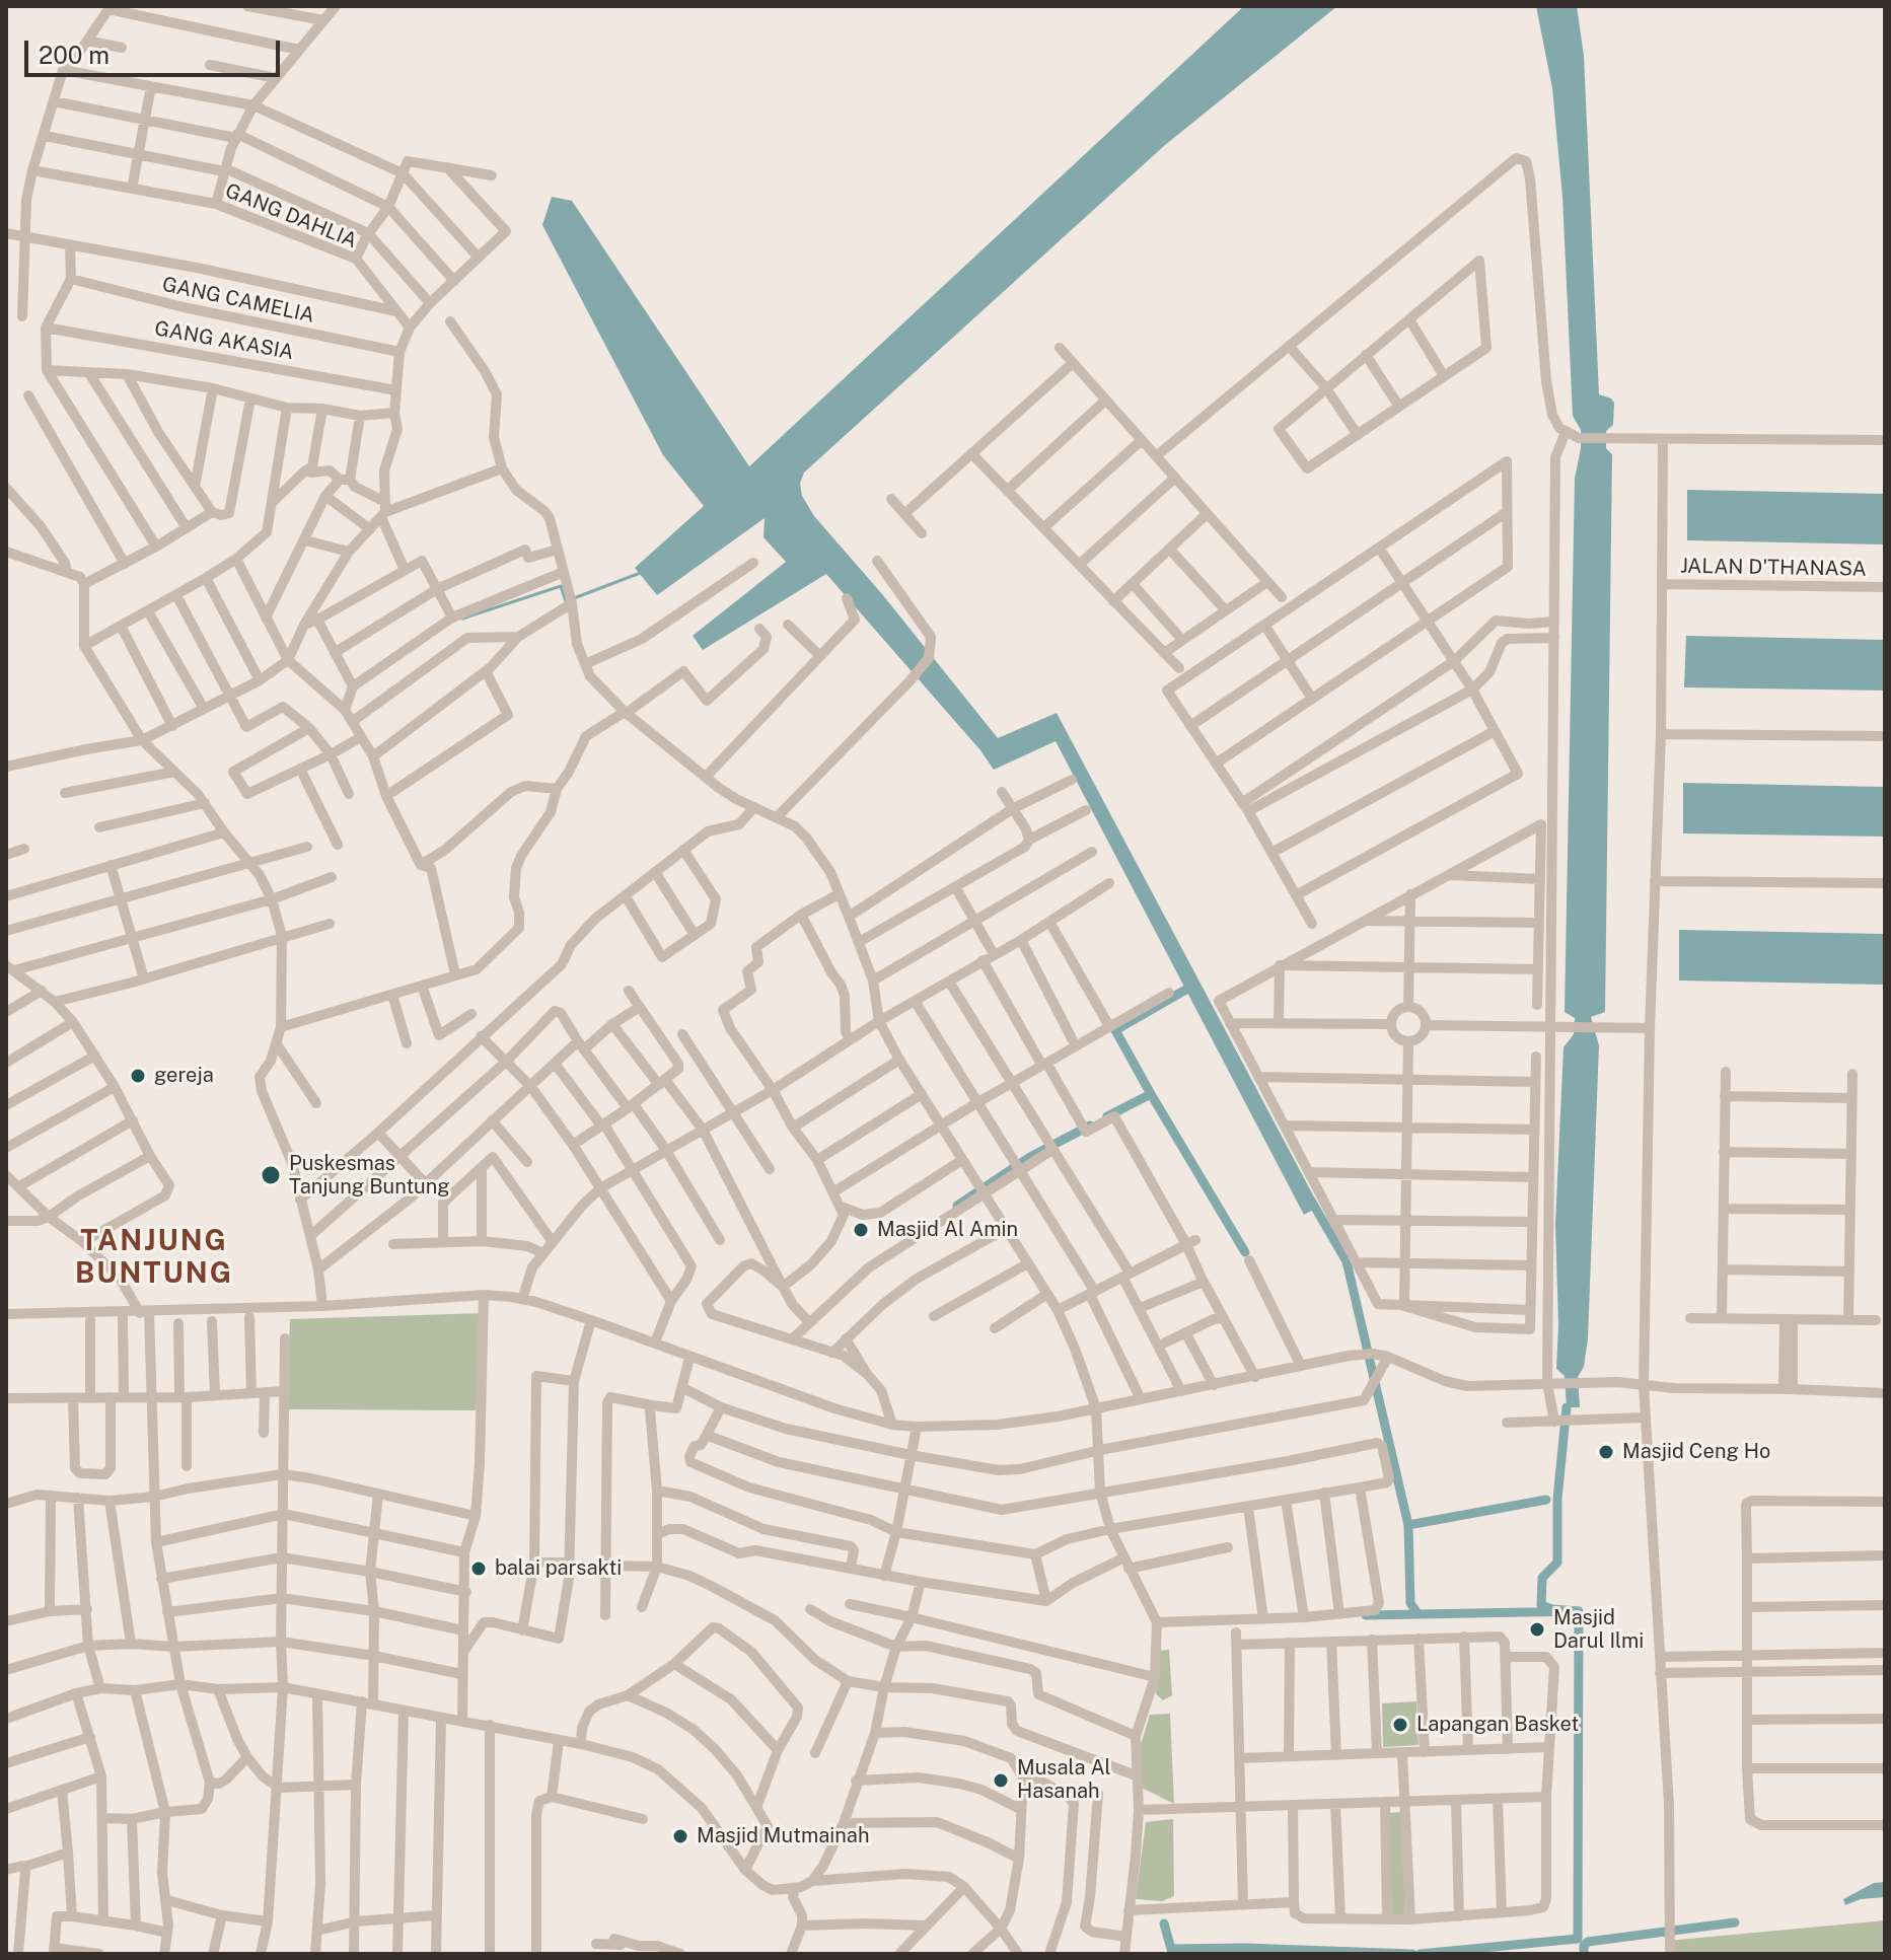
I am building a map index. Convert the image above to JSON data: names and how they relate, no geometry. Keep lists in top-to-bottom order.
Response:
{
  "streets": {
    "street": [
      "GANG DAHLIA",
      "GANG CAMELIA",
      "GANG AKASIA",
      "JALAN D'THANASA"
    ]
  },
  "districts": ["TANJUNG BUNTUNG"],
  "places": [
    "gereja",
    "Puskesmas Tanjung Buntung",
    "Masjid Al Amin",
    "Masjid Ceng Ho",
    "balai parsakti",
    "Masjid Darul Ilmi",
    "Lapangan Basket",
    "Musala Al Hasanah",
    "Masjid Mutmainah"
  ],
  "scale_bar": "200 m"
}
